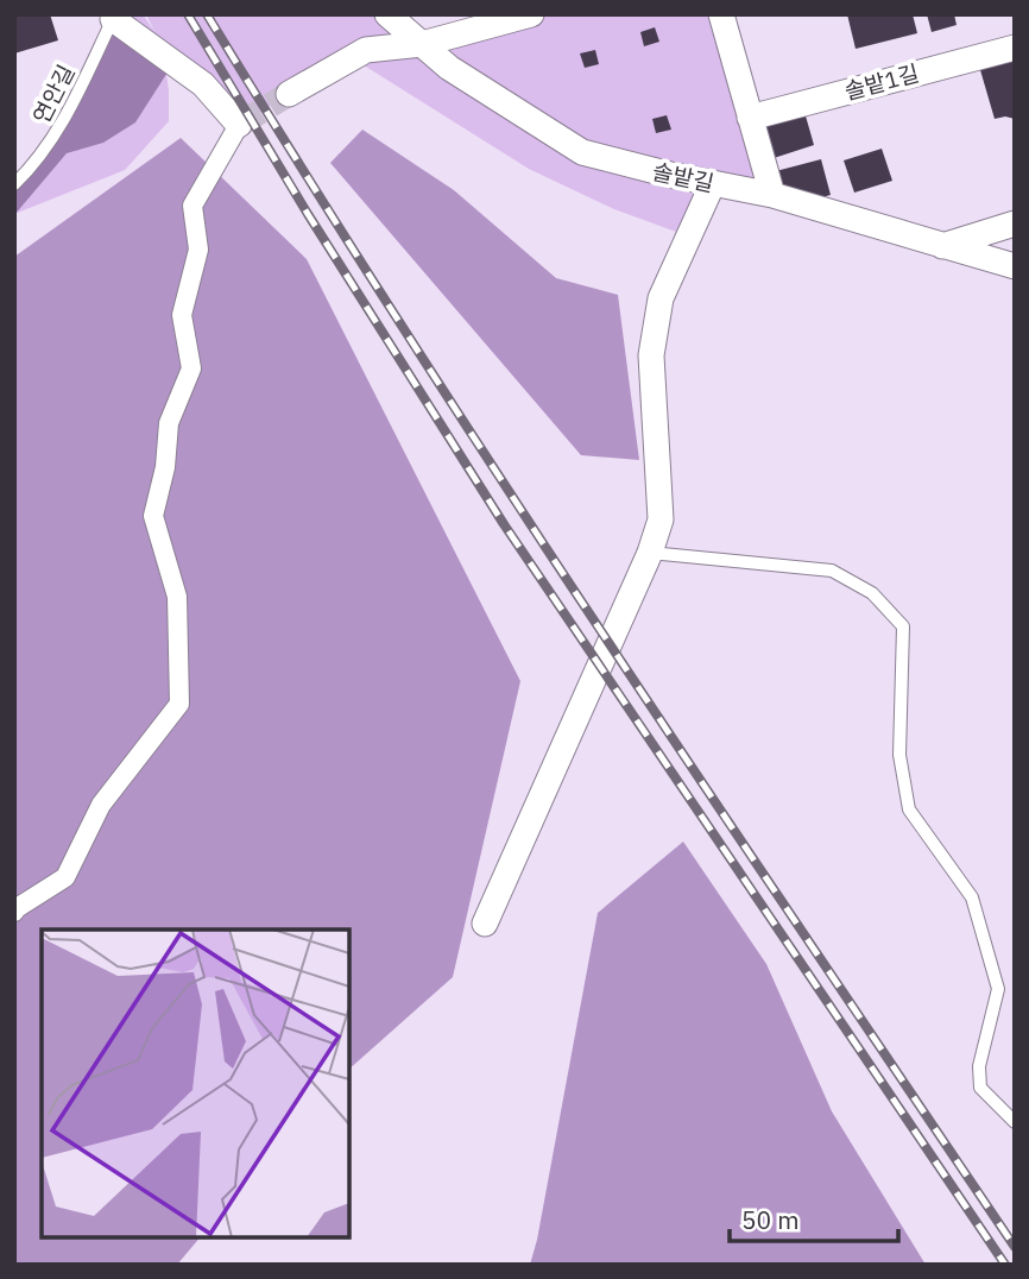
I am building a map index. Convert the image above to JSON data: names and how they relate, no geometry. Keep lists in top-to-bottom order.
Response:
{
  "streets": {
    "street": ["솔밭1길", "솔밭길"],
    "lane": ["연안길"]
  },
  "scale_bar": "50 m"
}
